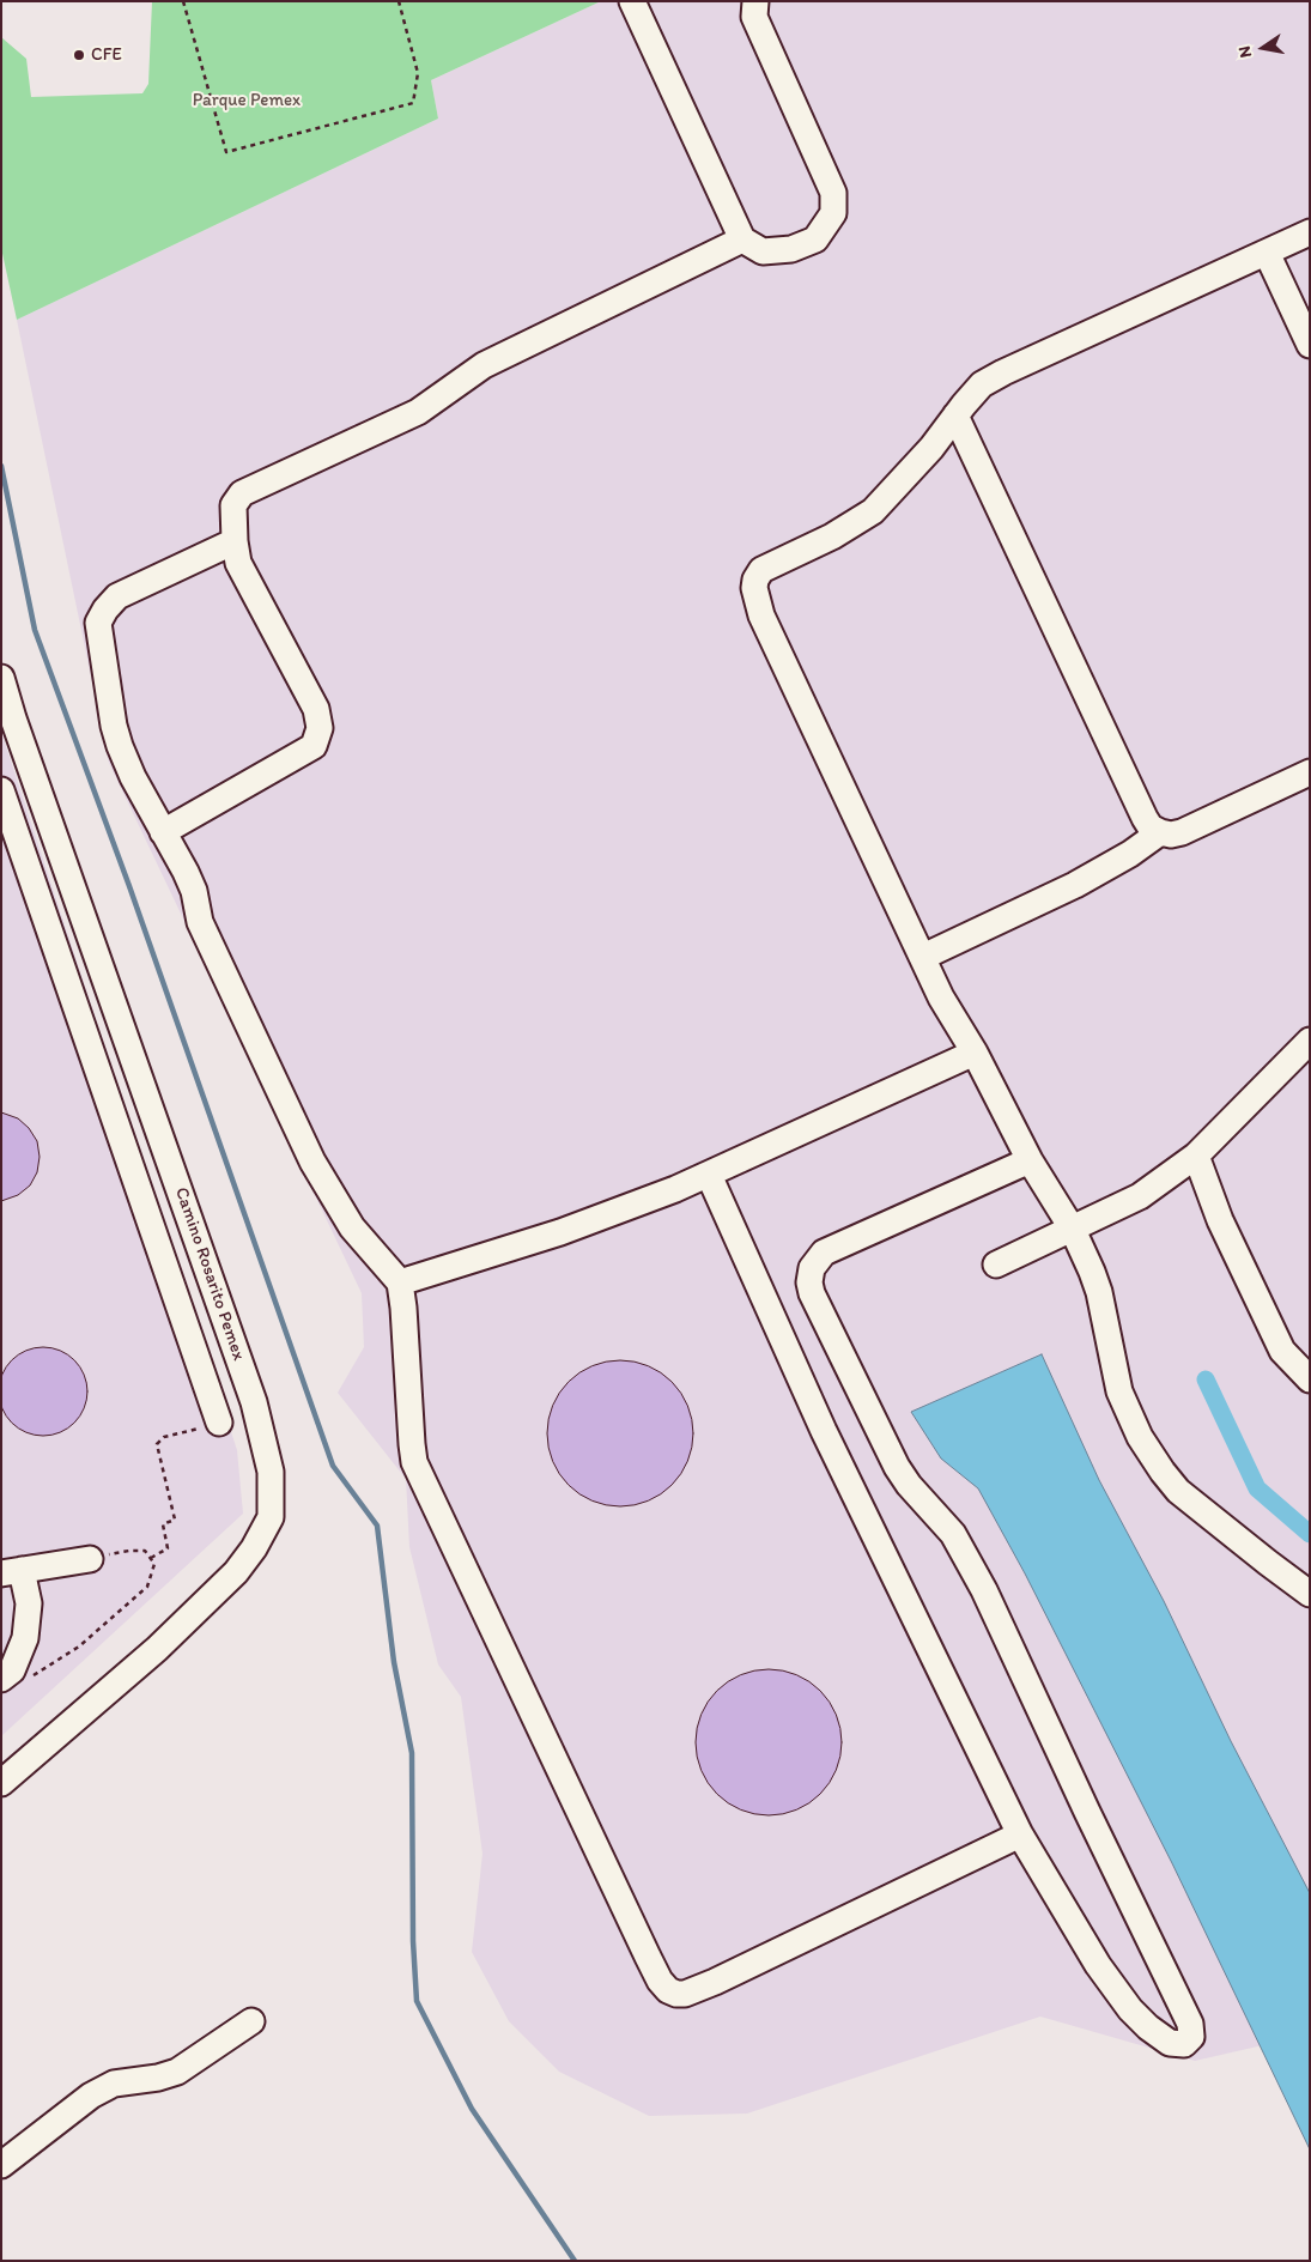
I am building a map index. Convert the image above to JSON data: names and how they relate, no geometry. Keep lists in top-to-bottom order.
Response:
{
  "streets": {
    "street": ["Camino Rosarito Pemex"]
  },
  "parks": ["Parque Pemex"],
  "places": ["CFE"],
  "north": "left"
}
